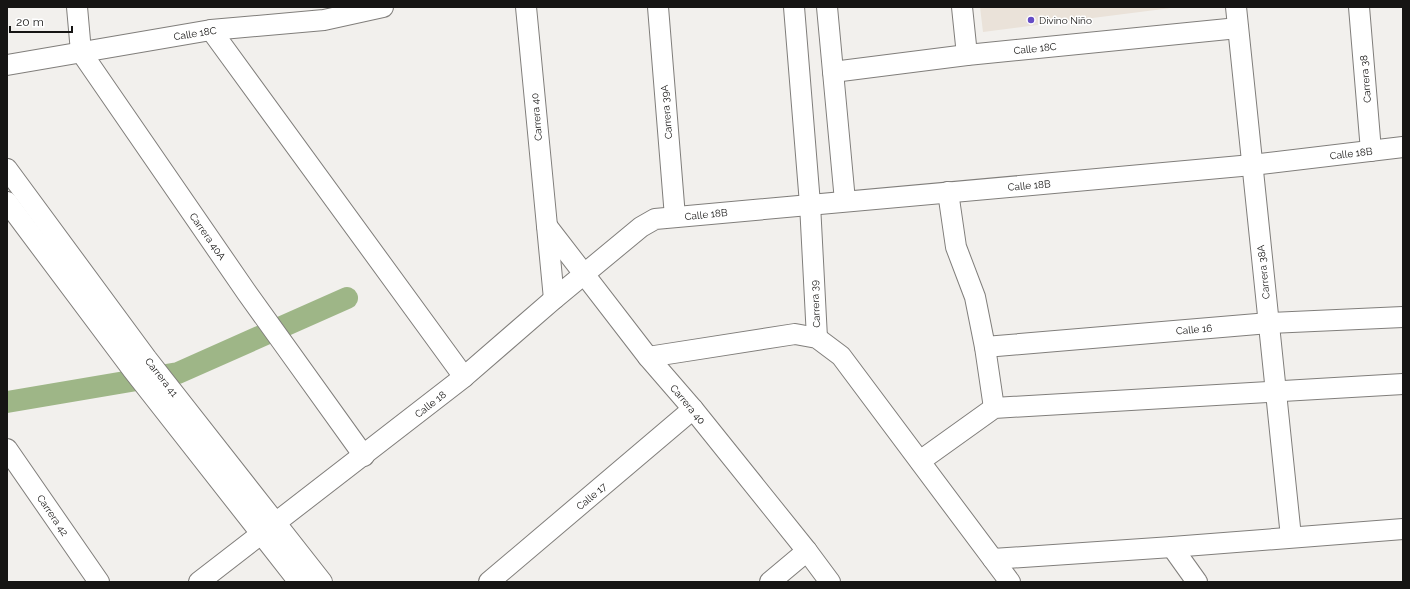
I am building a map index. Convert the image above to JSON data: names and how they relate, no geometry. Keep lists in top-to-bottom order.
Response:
{
  "streets": {
    "street": [
      "Calle 18C",
      "Carrera 38",
      "Carrera 39A",
      "Carrera 40",
      "Calle 18B",
      "Carrera 40A",
      "Carrera 38A",
      "Carrera 39",
      "Calle 16",
      "Carrera 41",
      "Calle 18",
      "Calle 17",
      "Carrera 42"
    ]
  },
  "crossings": [
    ["Calle 18C", "Carrera 40A"],
    ["Calle 18C", "Carrera 38A"],
    ["Carrera 38", "Calle 18B"],
    ["Carrera 39A", "Calle 18B"],
    ["Carrera 40", "Calle 18"],
    ["Carrera 40", "Calle 17"],
    ["Calle 18B", "Carrera 38A"],
    ["Calle 18B", "Carrera 39"],
    ["Calle 18B", "Calle 18"],
    ["Carrera 40A", "Calle 18"],
    ["Carrera 38A", "Calle 16"],
    ["Carrera 41", "Calle 18"]
  ],
  "places": ["Divino Niño"],
  "scale_bar": "20 m"
}
